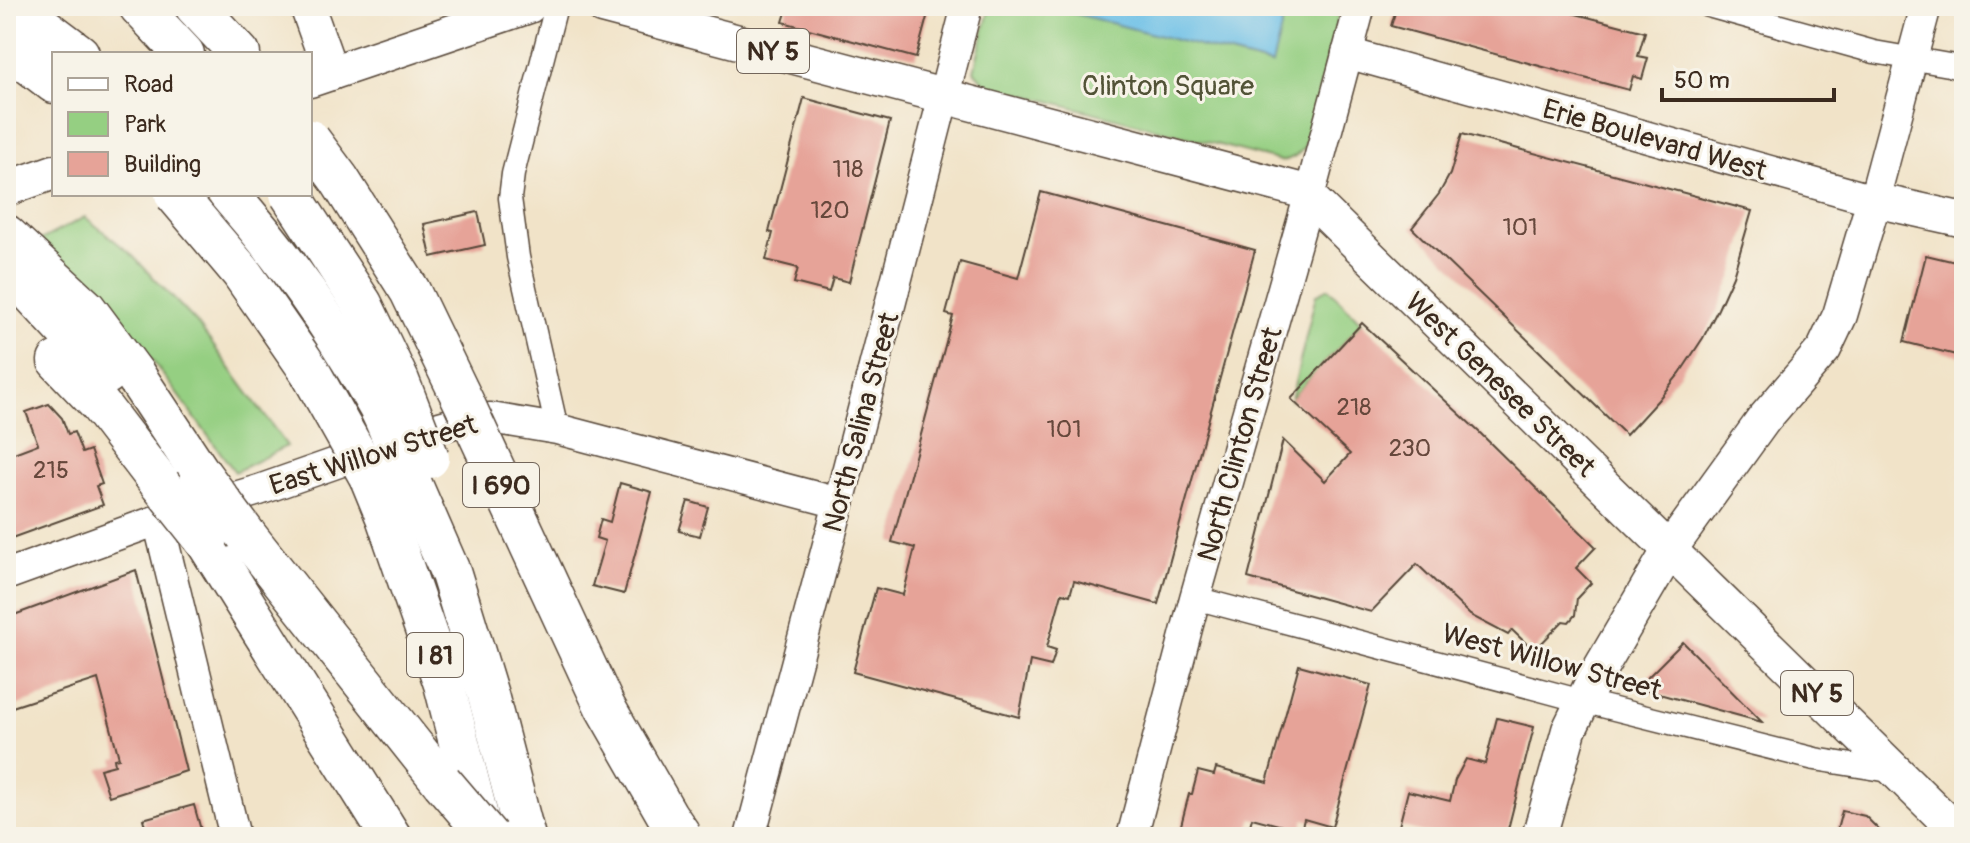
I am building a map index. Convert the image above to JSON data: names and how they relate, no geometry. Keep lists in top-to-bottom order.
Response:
{
  "streets": {
    "highway": ["I 690", "I 81"],
    "main road": ["NY 5", "Erie Boulevard West", "West Genesee Street"],
    "street": [
      "North Salina Street",
      "North Clinton Street",
      "East Willow Street",
      "West Willow Street"
    ]
  },
  "crossings": [
    ["NY 5", "West Genesee Street"],
    ["NY 5", "North Salina Street"],
    ["Erie Boulevard West", "North Clinton Street"],
    ["West Genesee Street", "North Salina Street"],
    ["West Genesee Street", "North Clinton Street"],
    ["West Genesee Street", "West Willow Street"],
    ["North Salina Street", "East Willow Street"],
    ["North Clinton Street", "West Willow Street"]
  ],
  "parks": ["Clinton Square"],
  "house_numbers": [
    "118",
    "120",
    "101",
    "218",
    "101",
    "230",
    "215"
  ],
  "legend": ["Road", "Park", "Building"],
  "scale_bar": "50 m"
}
